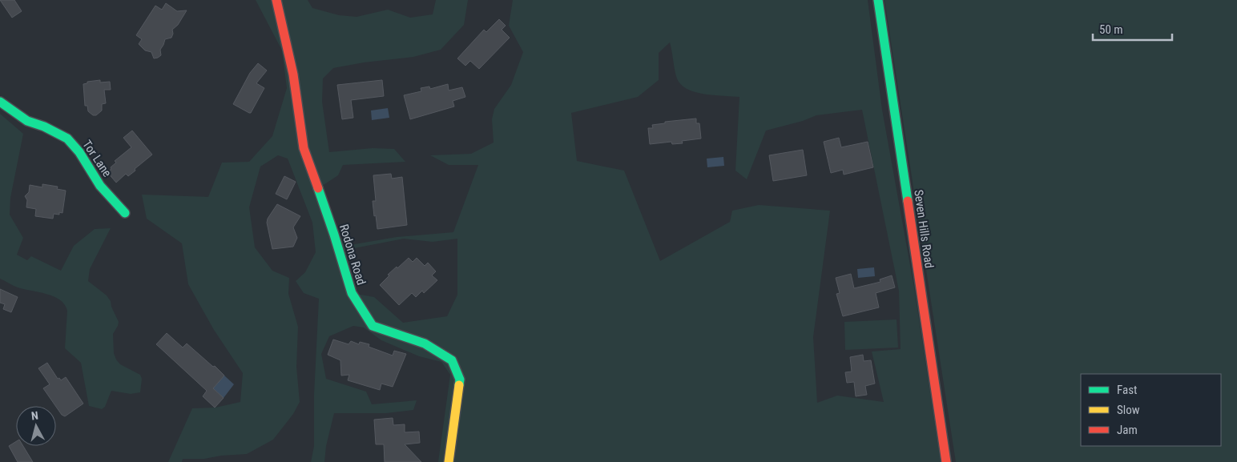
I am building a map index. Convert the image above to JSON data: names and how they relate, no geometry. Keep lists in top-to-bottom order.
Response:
{
  "streets": {
    "street": ["Tor Lane", "Seven Hills Road", "Rodona Road"]
  },
  "legend": ["Fast", "Slow", "Jam"],
  "scale_bar": "50 m",
  "north": "top"
}
